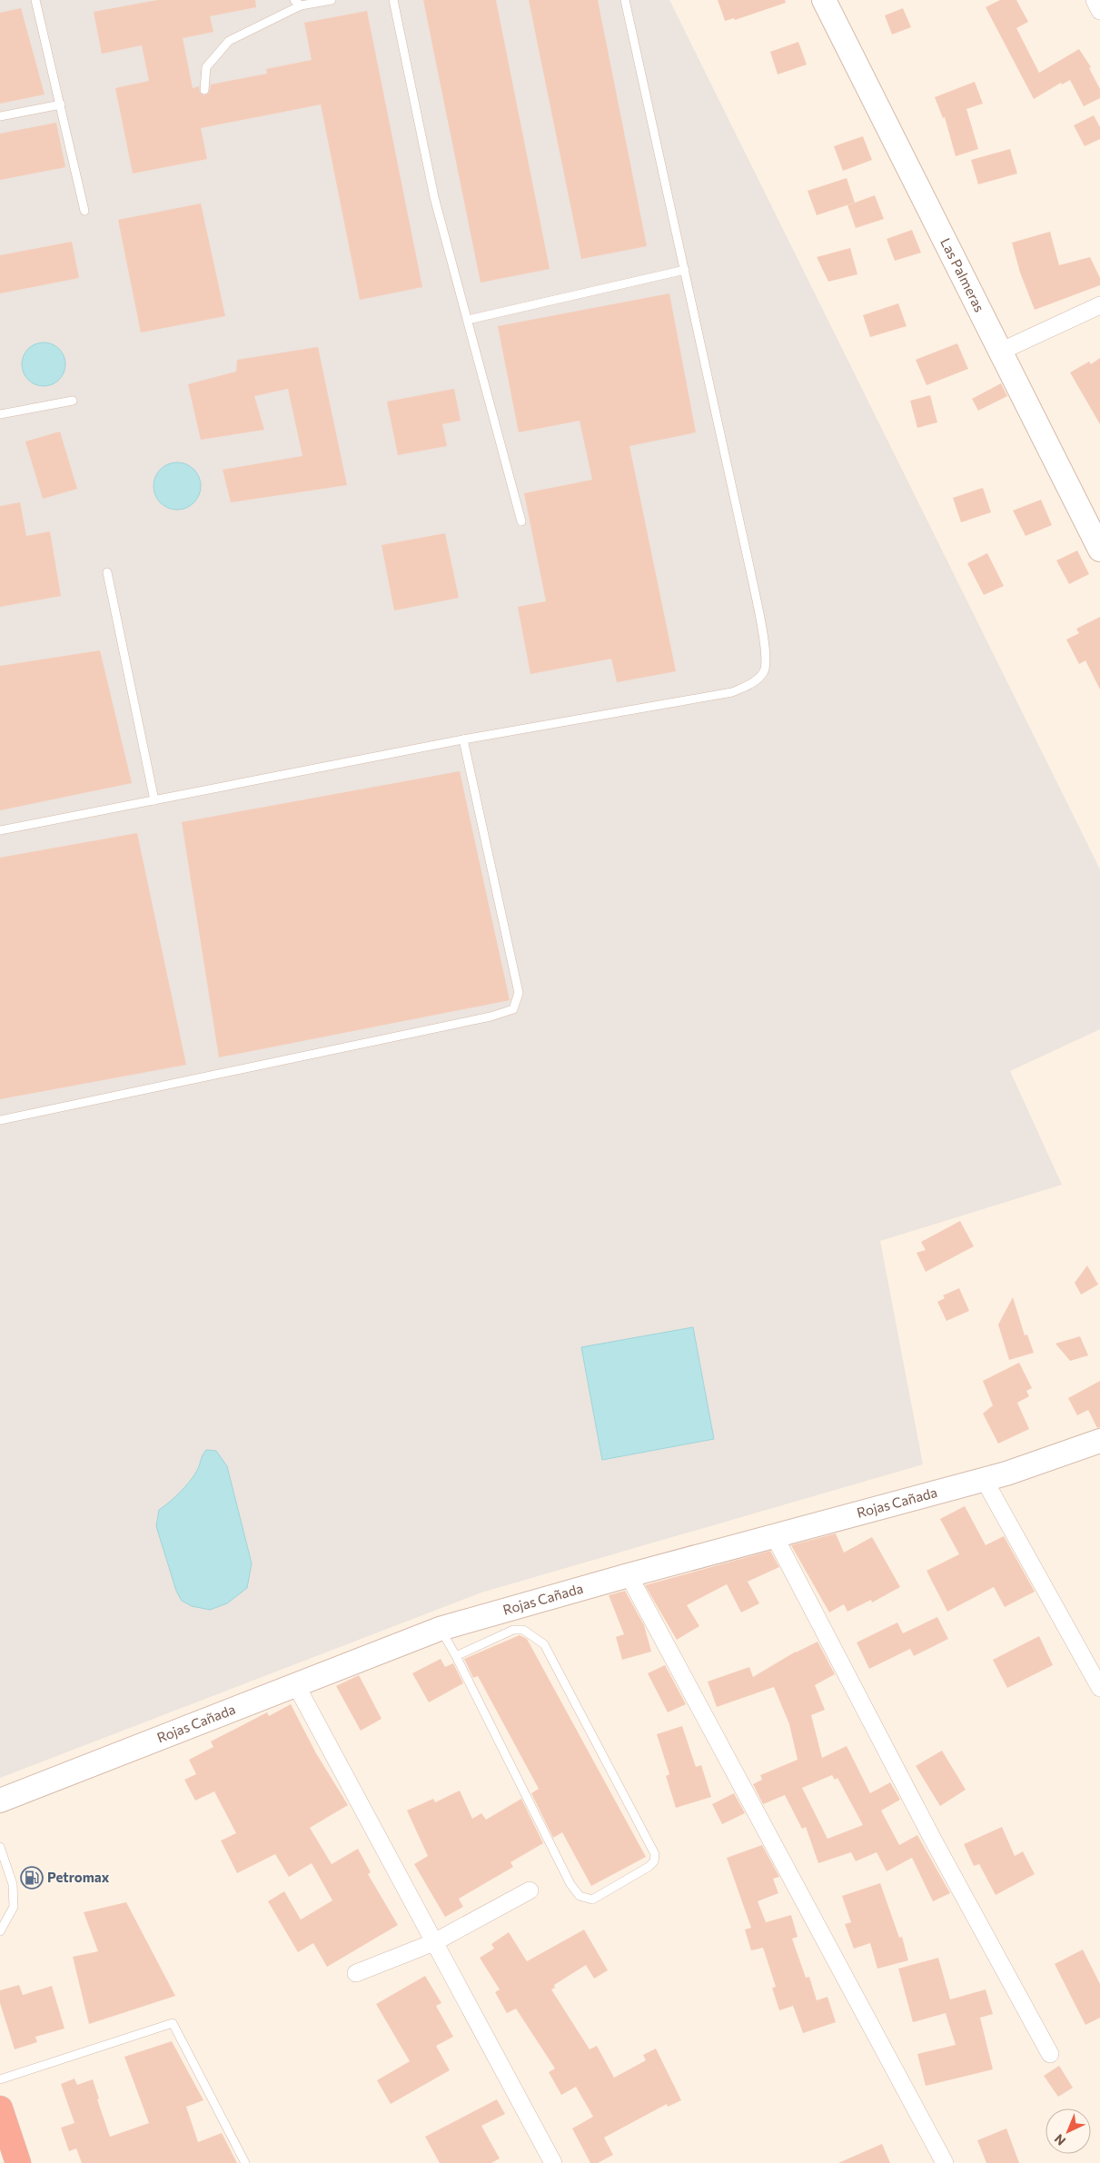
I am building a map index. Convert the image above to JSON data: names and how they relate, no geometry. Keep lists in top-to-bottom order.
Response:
{
  "streets": {
    "main road": ["Las Palmeras", "Rojas Cañada"]
  },
  "places": {
    "fuel station": ["Petromax"]
  },
  "north": "bottom left"
}
